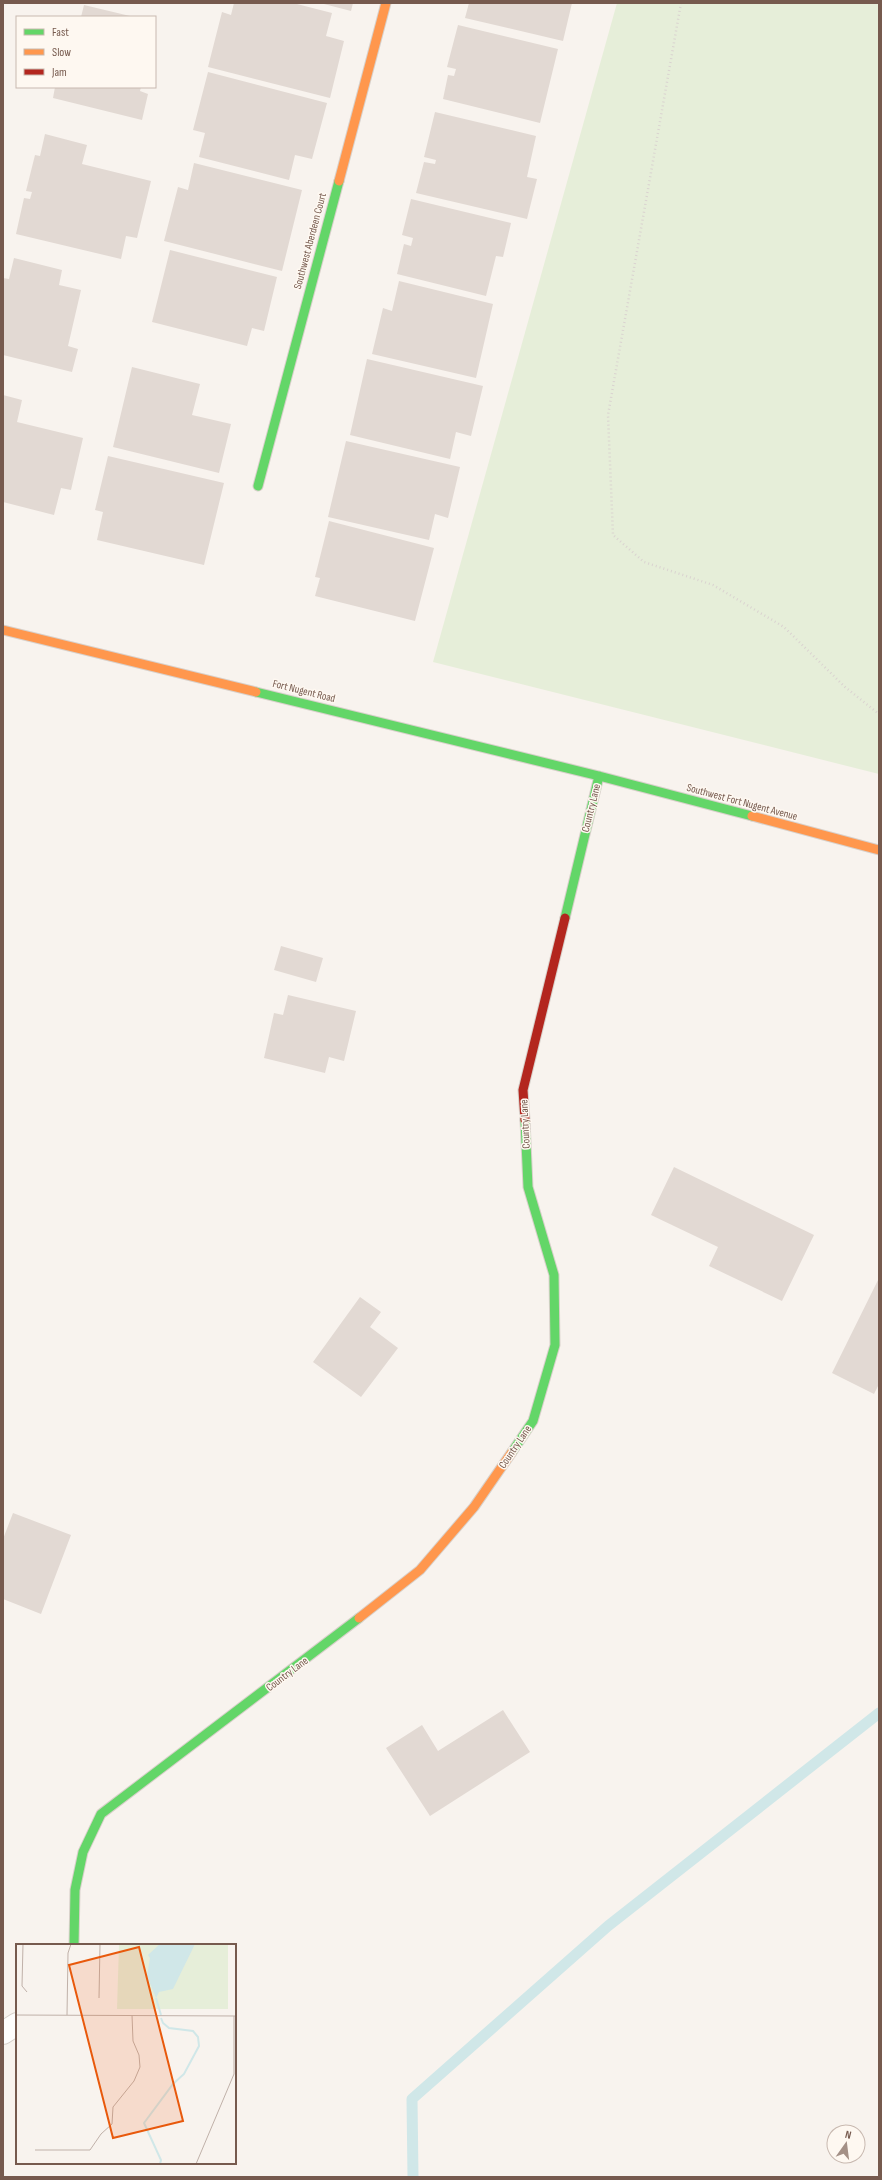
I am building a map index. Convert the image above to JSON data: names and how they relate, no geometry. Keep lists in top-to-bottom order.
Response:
{
  "streets": {
    "street": [
      "Southwest Aberdeen Court",
      "Fort Nugent Road",
      "Southwest Fort Nugent Avenue",
      "Country Lane"
    ]
  },
  "crossings": [
    ["Fort Nugent Road", "Southwest Fort Nugent Avenue"],
    ["Fort Nugent Road", "Country Lane"],
    ["Southwest Fort Nugent Avenue", "Country Lane"]
  ],
  "legend": ["Fast", "Slow", "Jam"],
  "north": "top"
}
